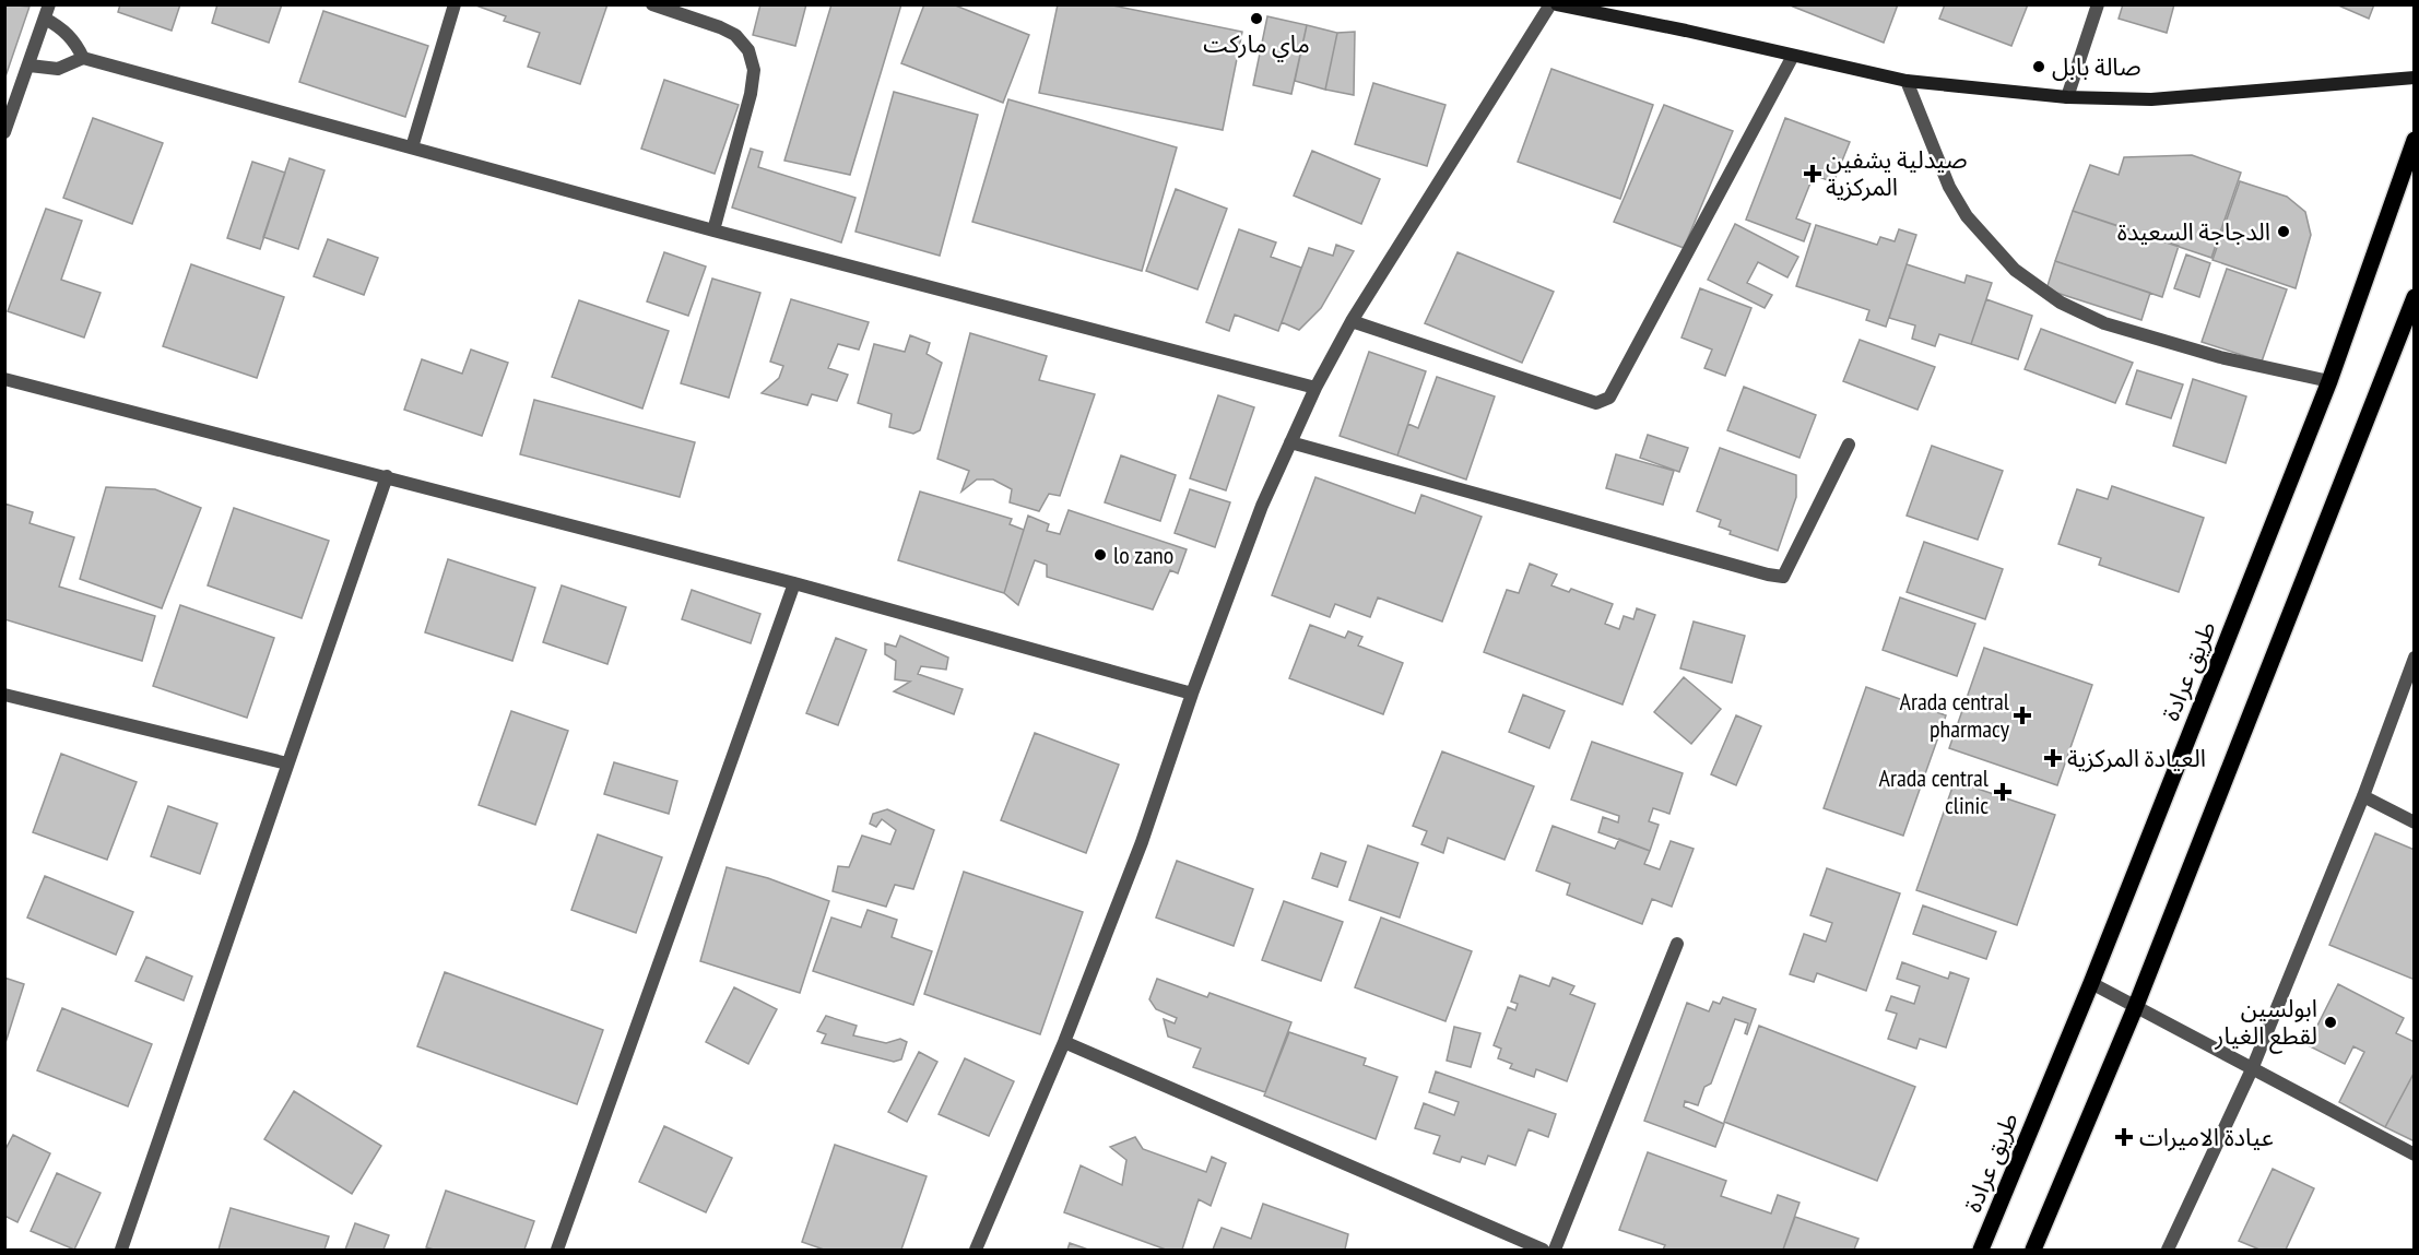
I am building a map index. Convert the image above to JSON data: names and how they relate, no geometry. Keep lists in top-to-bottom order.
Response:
{
  "streets": {
    "main road": ["طريق عرادة"]
  },
  "places": {
    "other": [
      "ماي ماركت",
      "صالة بابل",
      "الدجاجة السعيدة",
      "lo zano",
      "ابولسين لقطع الغيار"
    ],
    "health": [
      "صيدلية يشفين المركزية",
      "Arada central pharmacy",
      "العيادة المركزية",
      "Arada central clinic",
      "عيادة الاميرات"
    ]
  }
}
